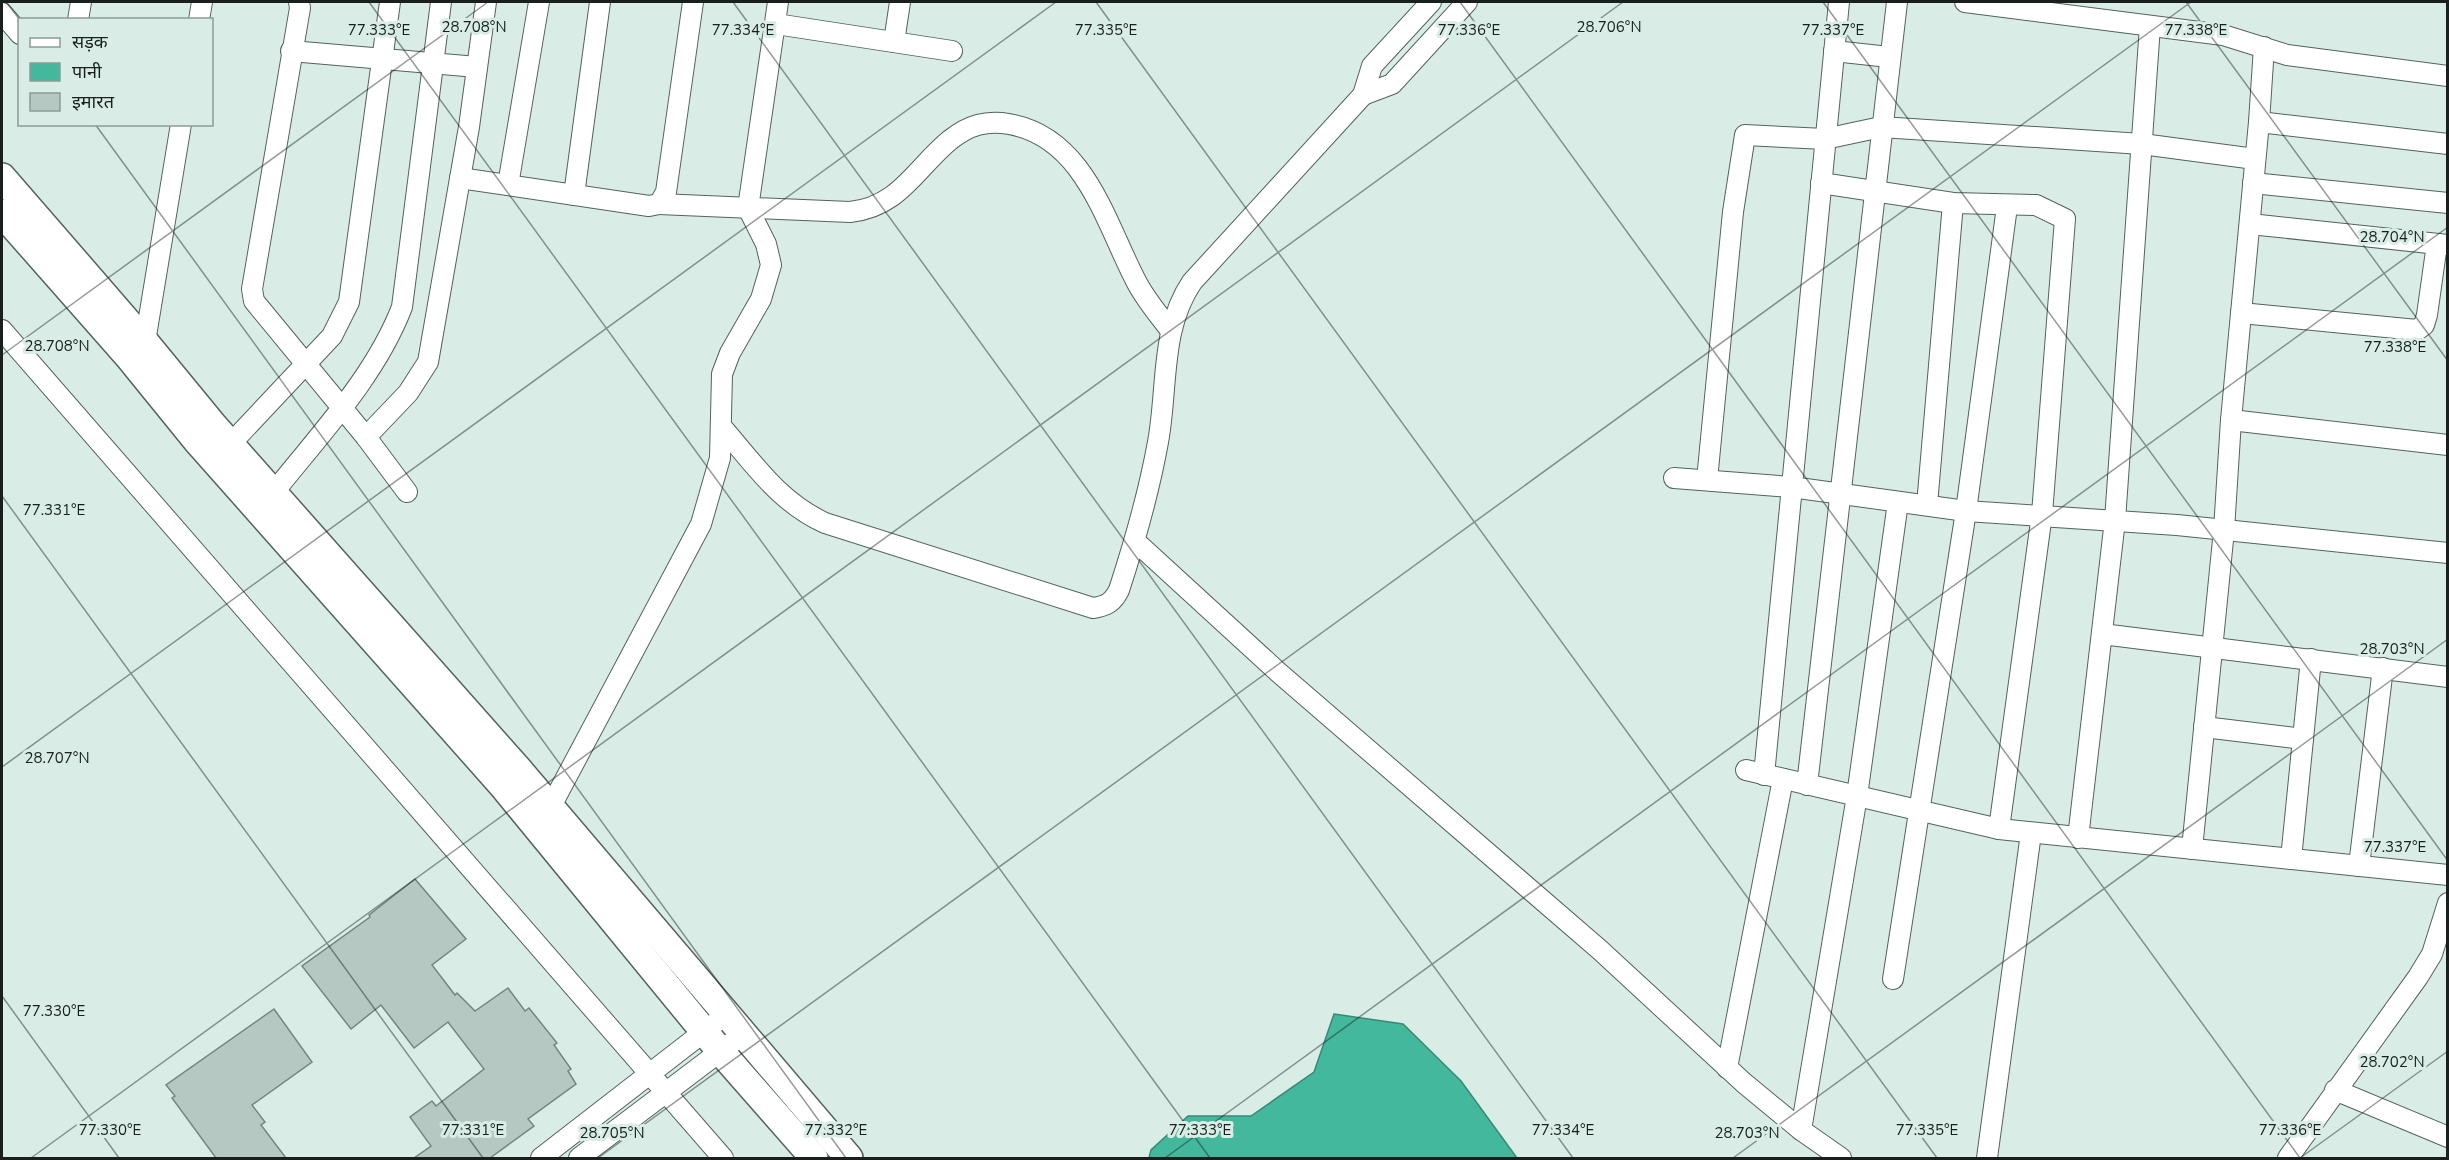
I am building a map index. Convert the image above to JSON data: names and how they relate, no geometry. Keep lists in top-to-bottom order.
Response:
{
  "legend": ["सड़क", "पानी", "इमारत"],
  "coordinates": [
    "28.708°N",
    "28.706°N",
    "77.333°E",
    "77.334°E",
    "77.335°E",
    "77.336°E",
    "77.337°E",
    "77.338°E",
    "28.704°N",
    "77.331°E",
    "28.703°N",
    "28.707°N",
    "77.330°E",
    "28.702°N",
    "77.332°E",
    "28.705°N"
  ]
}
